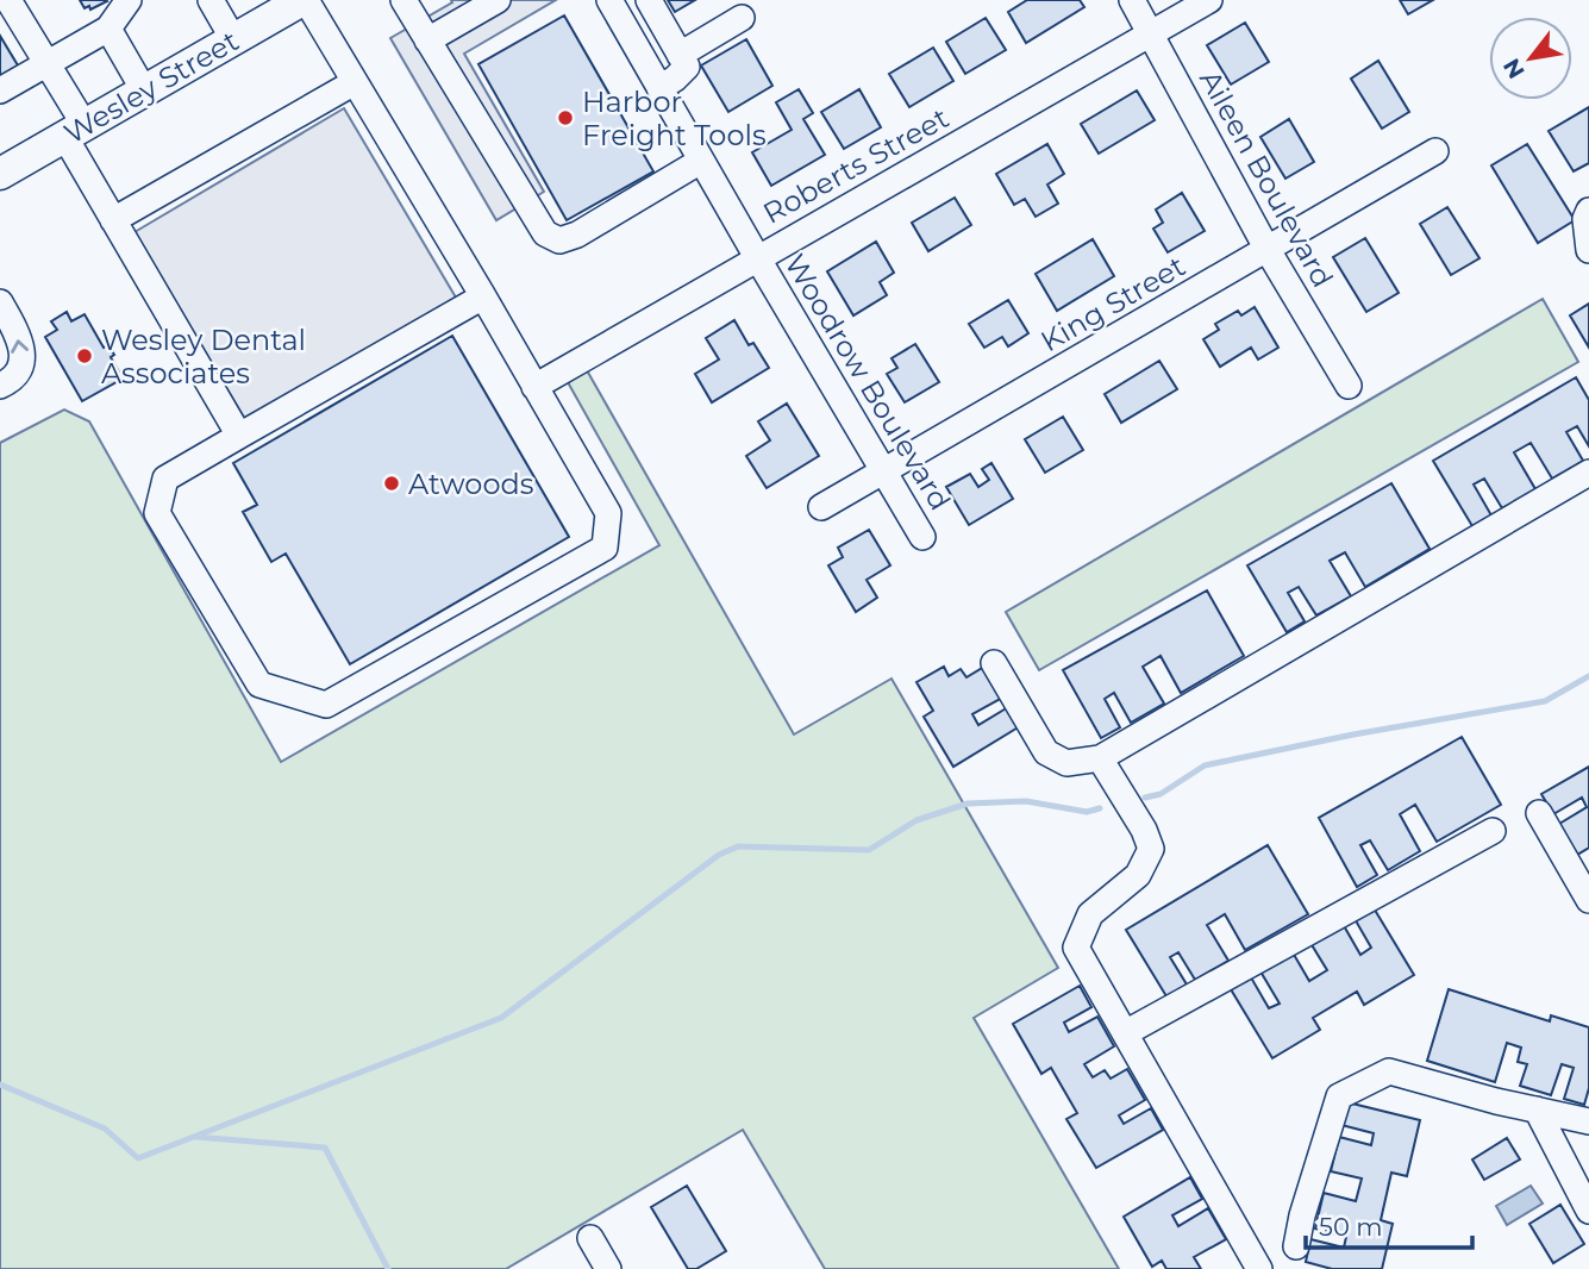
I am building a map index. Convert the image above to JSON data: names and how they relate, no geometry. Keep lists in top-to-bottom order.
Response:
{
  "streets": {
    "main road": ["Wesley Street"],
    "street": [
      "Roberts Street",
      "Aileen Boulevard",
      "King Street",
      "Woodrow Boulevard"
    ]
  },
  "crossings": [
    ["Roberts Street", "Aileen Boulevard"],
    ["Roberts Street", "Woodrow Boulevard"],
    ["Aileen Boulevard", "King Street"],
    ["King Street", "Woodrow Boulevard"]
  ],
  "places": ["Harbor Freight Tools", "Wesley Dental Associates", "Atwoods"],
  "scale_bar": "50 m",
  "north": "bottom left"
}
